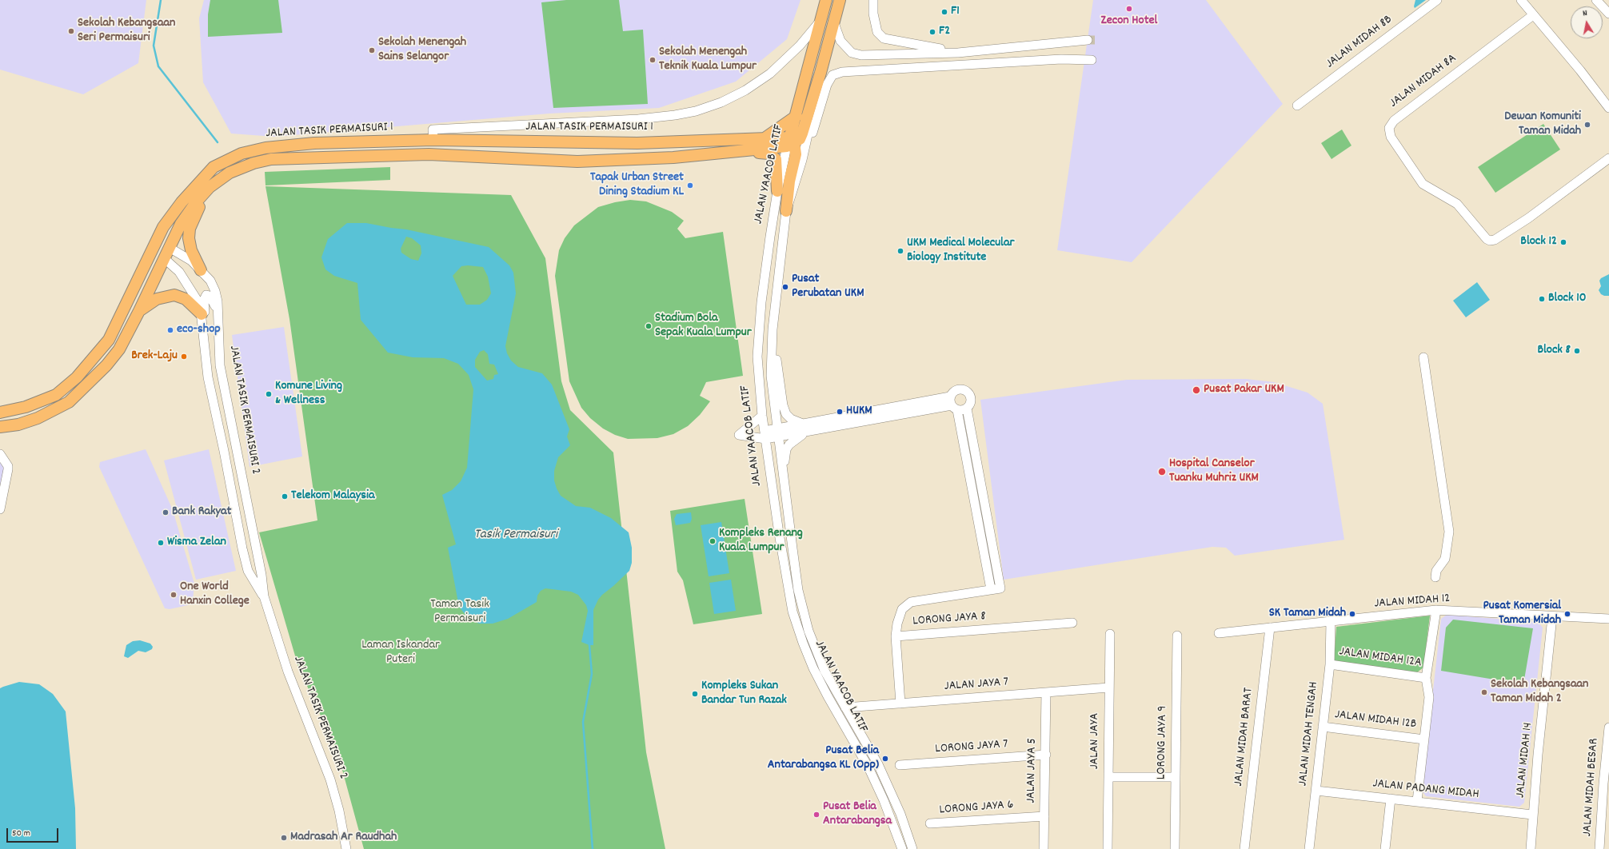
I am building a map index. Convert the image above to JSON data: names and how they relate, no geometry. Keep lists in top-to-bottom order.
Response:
{
  "streets": {
    "main road": ["JALAN TASIK PERMAISURI 1", "JALAN YAACOB LATIF"],
    "street": [
      "JALAN MIDAH 8B",
      "JALAN MIDAH 8A",
      "JALAN TASIK PERMAISURI 2",
      "JALAN MIDAH 12",
      "LORONG JAYA 8",
      "JALAN MIDAH 12A",
      "JALAN JAYA 7",
      "JALAN MIDAH 12B",
      "JALAN MIDAH TENGAH",
      "JALAN MIDAH BARAT",
      "JALAN JAYA",
      "LORONG JAYA 9",
      "LORONG JAYA 7",
      "JALAN MIDAH 14",
      "JALAN JAYA 5",
      "JALAN MIDAH BESAR",
      "JALAN PADANG MIDAH",
      "LORONG JAYA 6"
    ]
  },
  "crossings": [
    ["JALAN TASIK PERMAISURI 1", "JALAN YAACOB LATIF"],
    ["JALAN TASIK PERMAISURI 1", "JALAN TASIK PERMAISURI 2"],
    ["JALAN YAACOB LATIF", "JALAN JAYA 7"],
    ["JALAN MIDAH 12", "JALAN MIDAH TENGAH"],
    ["JALAN MIDAH 12", "JALAN MIDAH BARAT"],
    ["JALAN MIDAH 12", "JALAN MIDAH 14"],
    ["LORONG JAYA 8", "JALAN JAYA 7"],
    ["JALAN MIDAH 12A", "JALAN MIDAH TENGAH"],
    ["JALAN JAYA 7", "JALAN JAYA"],
    ["JALAN JAYA 7", "JALAN JAYA 5"],
    ["JALAN MIDAH 12B", "JALAN MIDAH TENGAH"],
    ["JALAN MIDAH TENGAH", "JALAN PADANG MIDAH"],
    ["LORONG JAYA 7", "JALAN JAYA 5"],
    ["JALAN MIDAH 14", "JALAN PADANG MIDAH"],
    ["JALAN JAYA 5", "LORONG JAYA 6"]
  ],
  "water": ["Tasik Permaisuri"],
  "parks": ["Taman Tasik Permaisuri", "Laman Iskandar Puteri"],
  "places": [
    "Zecon Hotel",
    "F1",
    "Sekolah Kebangsaan Seri Permaisuri",
    "F2",
    "Sekolah Menengah Sains Selangor",
    "Sekolah Menengah Teknik Kuala Lumpur",
    "Dewan Komuniti Taman Midah",
    "Tapak Urban Street Dining Stadium KL",
    "Block 12",
    "UKM Medical Molecular Biology Institute",
    "Pusat Perubatan UKM",
    "Block 10",
    "Stadium Bola Sepak Kuala Lumpur",
    "eco-shop",
    "Block 8",
    "Brek-Laju",
    "Pusat Pakar UKM",
    "Komune Living & Wellness",
    "HUKM",
    "Hospital Canselor Tuanku Muhriz UKM",
    "Telekom Malaysia",
    "Bank Rakyat",
    "Kompleks Renang Kuala Lumpur",
    "Wisma Zelan",
    "One World Hanxin College",
    "SK Taman Midah",
    "Pusat Komersial Taman Midah",
    "Sekolah Kebangsaan Taman Midah 2",
    "Kompleks Sukan Bandar Tun Razak",
    "Pusat Belia Antarabangsa KL (Opp)",
    "Pusat Belia Antarabangsa",
    "Madrasah Ar Raudhah"
  ],
  "scale_bar": "50 m",
  "north": "top"
}
